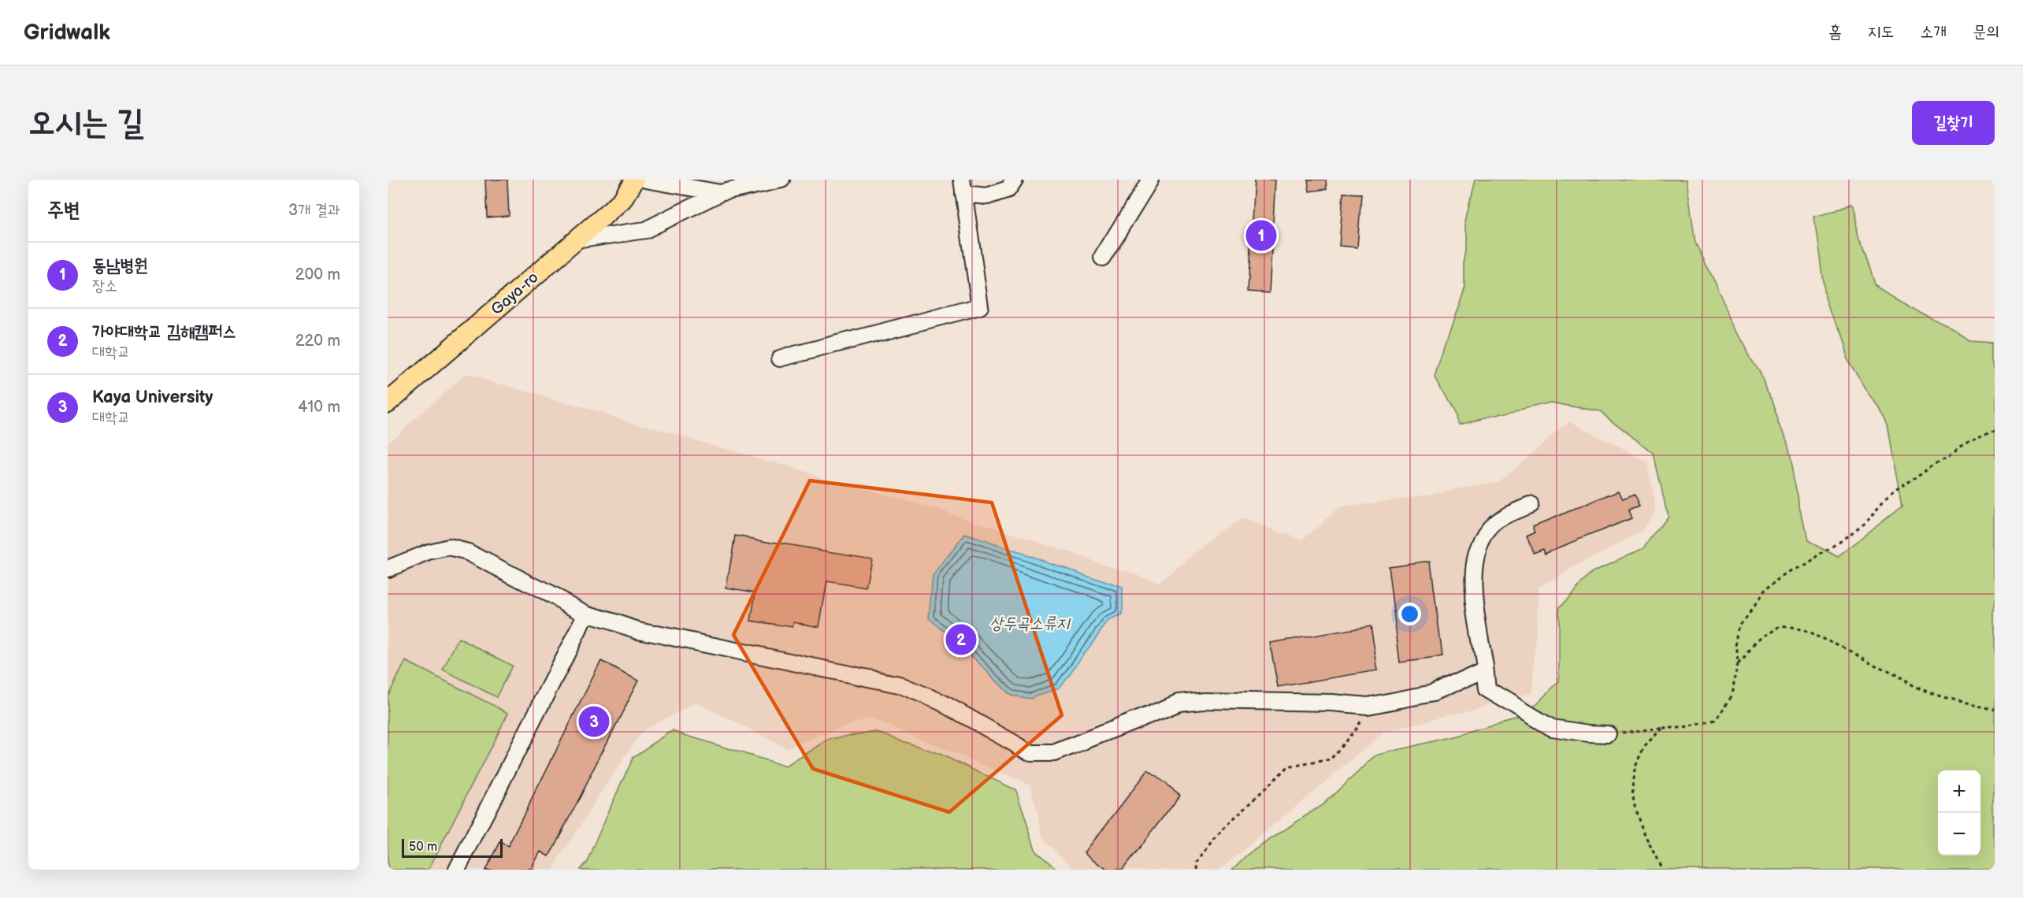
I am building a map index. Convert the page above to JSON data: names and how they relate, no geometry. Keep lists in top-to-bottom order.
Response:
{
  "streets": {
    "main road": ["Gaya-ro"]
  },
  "water": ["상두곡소류지"],
  "scale_bar": "50 m",
  "page": {
    "header": "Gridwalk",
    "nav": [
      "홈",
      "지도",
      "소개",
      "문의"
    ],
    "buttons": "길찾기",
    "title": "오시는 길",
    "heading": ["주변", "3개 결과"],
    "pins": ["1", "2", "3"],
    "list": [
      {
        "mark": "1",
        "name": "동남병원",
        "note": "장소",
        "value": "200 m"
      },
      {
        "mark": "2",
        "name": "가야대학교 김해캠퍼스",
        "note": "대학교",
        "value": "220 m"
      },
      {
        "mark": "3",
        "name": "Kaya University",
        "note": "대학교",
        "value": "410 m"
      }
    ],
    "map_buttons": ["+", "−"],
    "scale": "50 m"
  }
}
